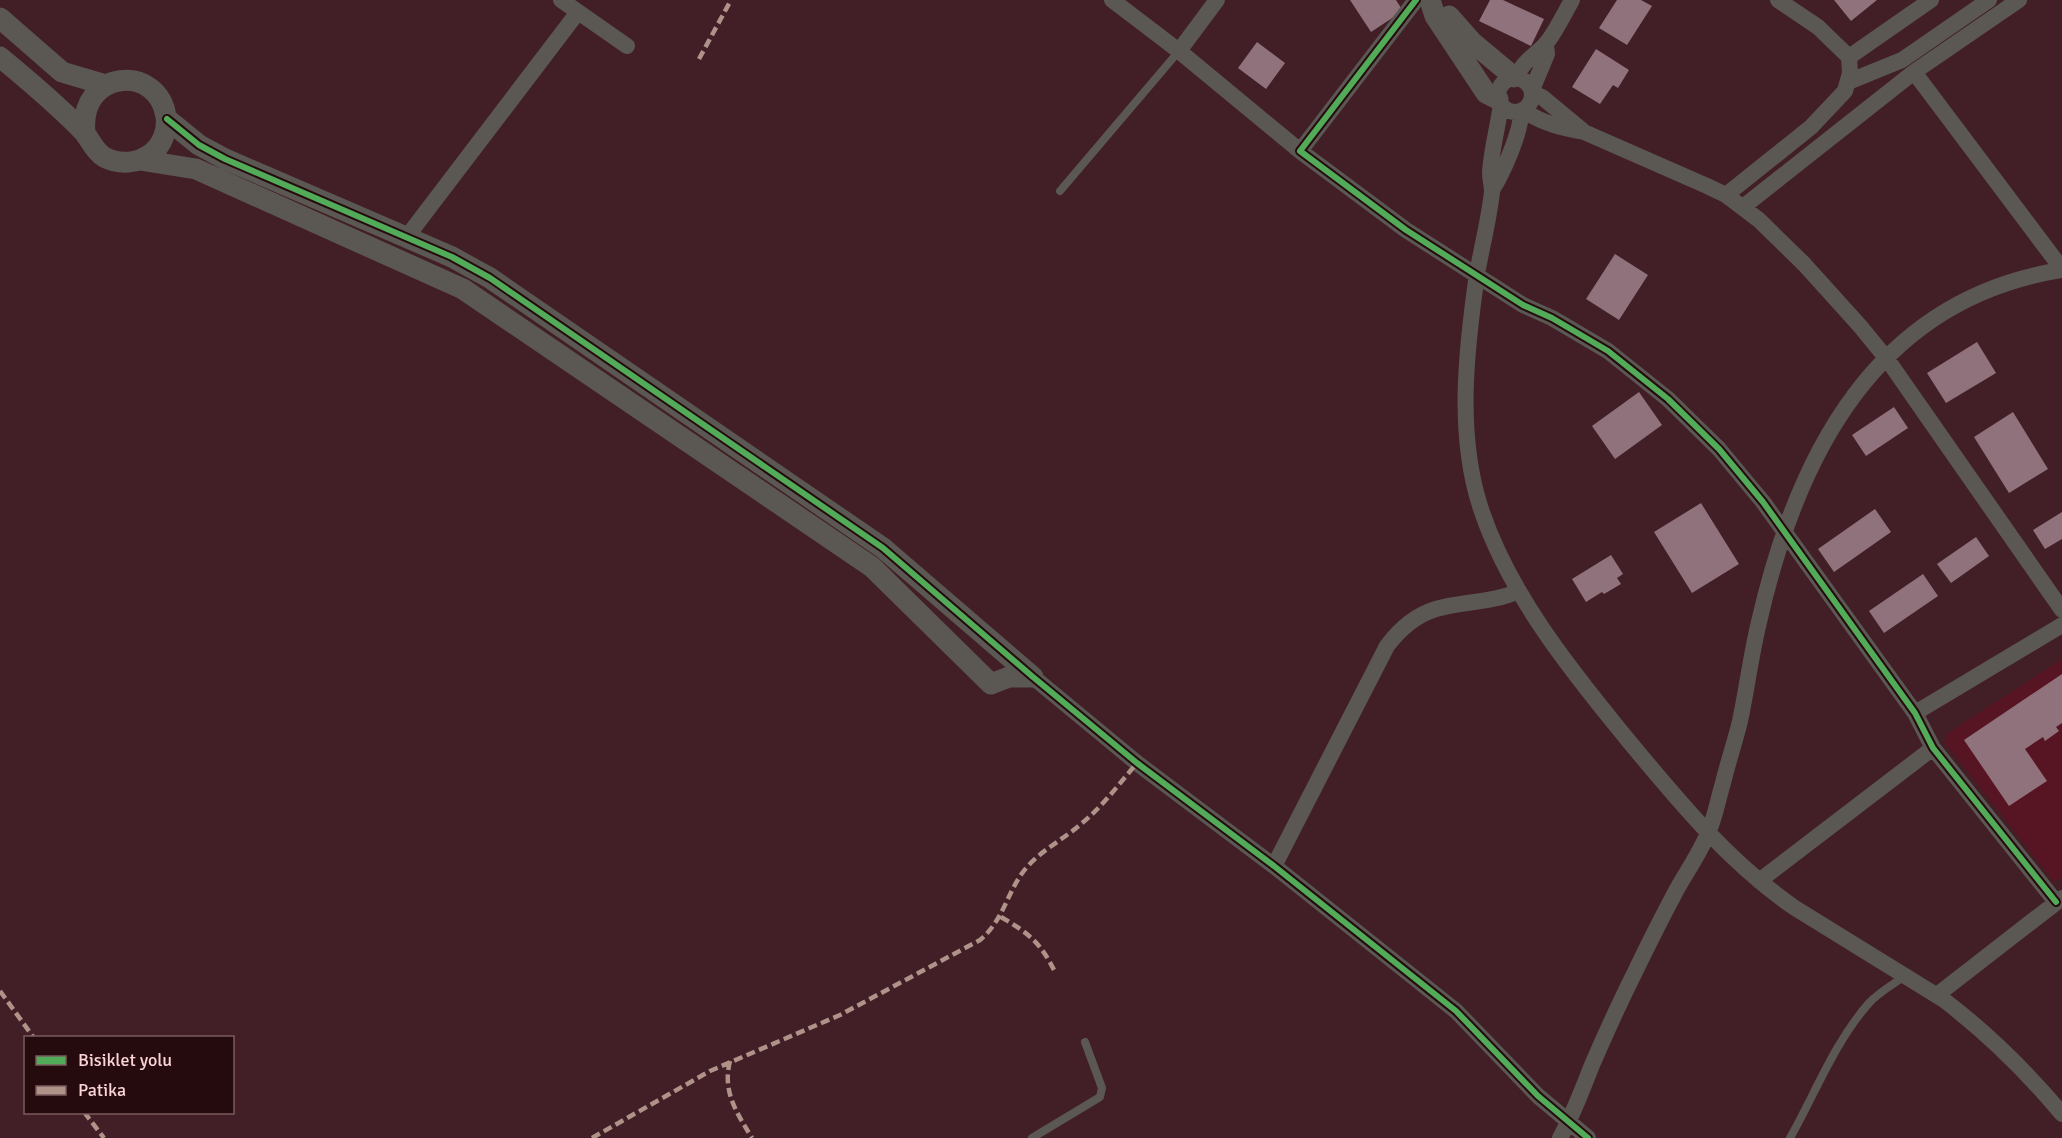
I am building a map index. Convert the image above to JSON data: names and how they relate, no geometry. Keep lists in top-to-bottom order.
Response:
{
  "legend": ["Bisiklet yolu", "Patika"]
}
